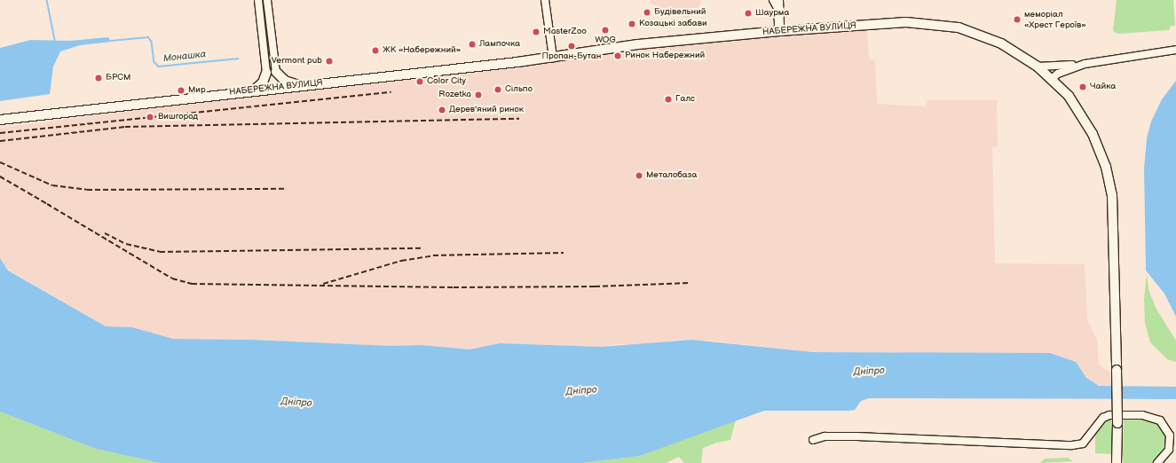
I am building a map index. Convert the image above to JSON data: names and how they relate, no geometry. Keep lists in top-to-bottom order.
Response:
{
  "streets": {
    "main road": ["НАБЕРЕЖНА ВУЛИЦЯ"]
  },
  "water": ["Монашка", "Дніпро"],
  "places": [
    "Будівельний",
    "Шаурма",
    "меморіал «Хрест Героїв»",
    "Козацькі забави",
    "WOG",
    "MasterZoo",
    "Лампочка",
    "Пропан-Бутан",
    "ЖК «Набережний»",
    "Ринок Набережний",
    "Vermont pub",
    "БРСМ",
    "Color City",
    "Чайка",
    "Сільпо",
    "Мир",
    "Rozetka",
    "Галс",
    "Дерев'яний ринок",
    "Вишгород",
    "Металобаза"
  ]
}
